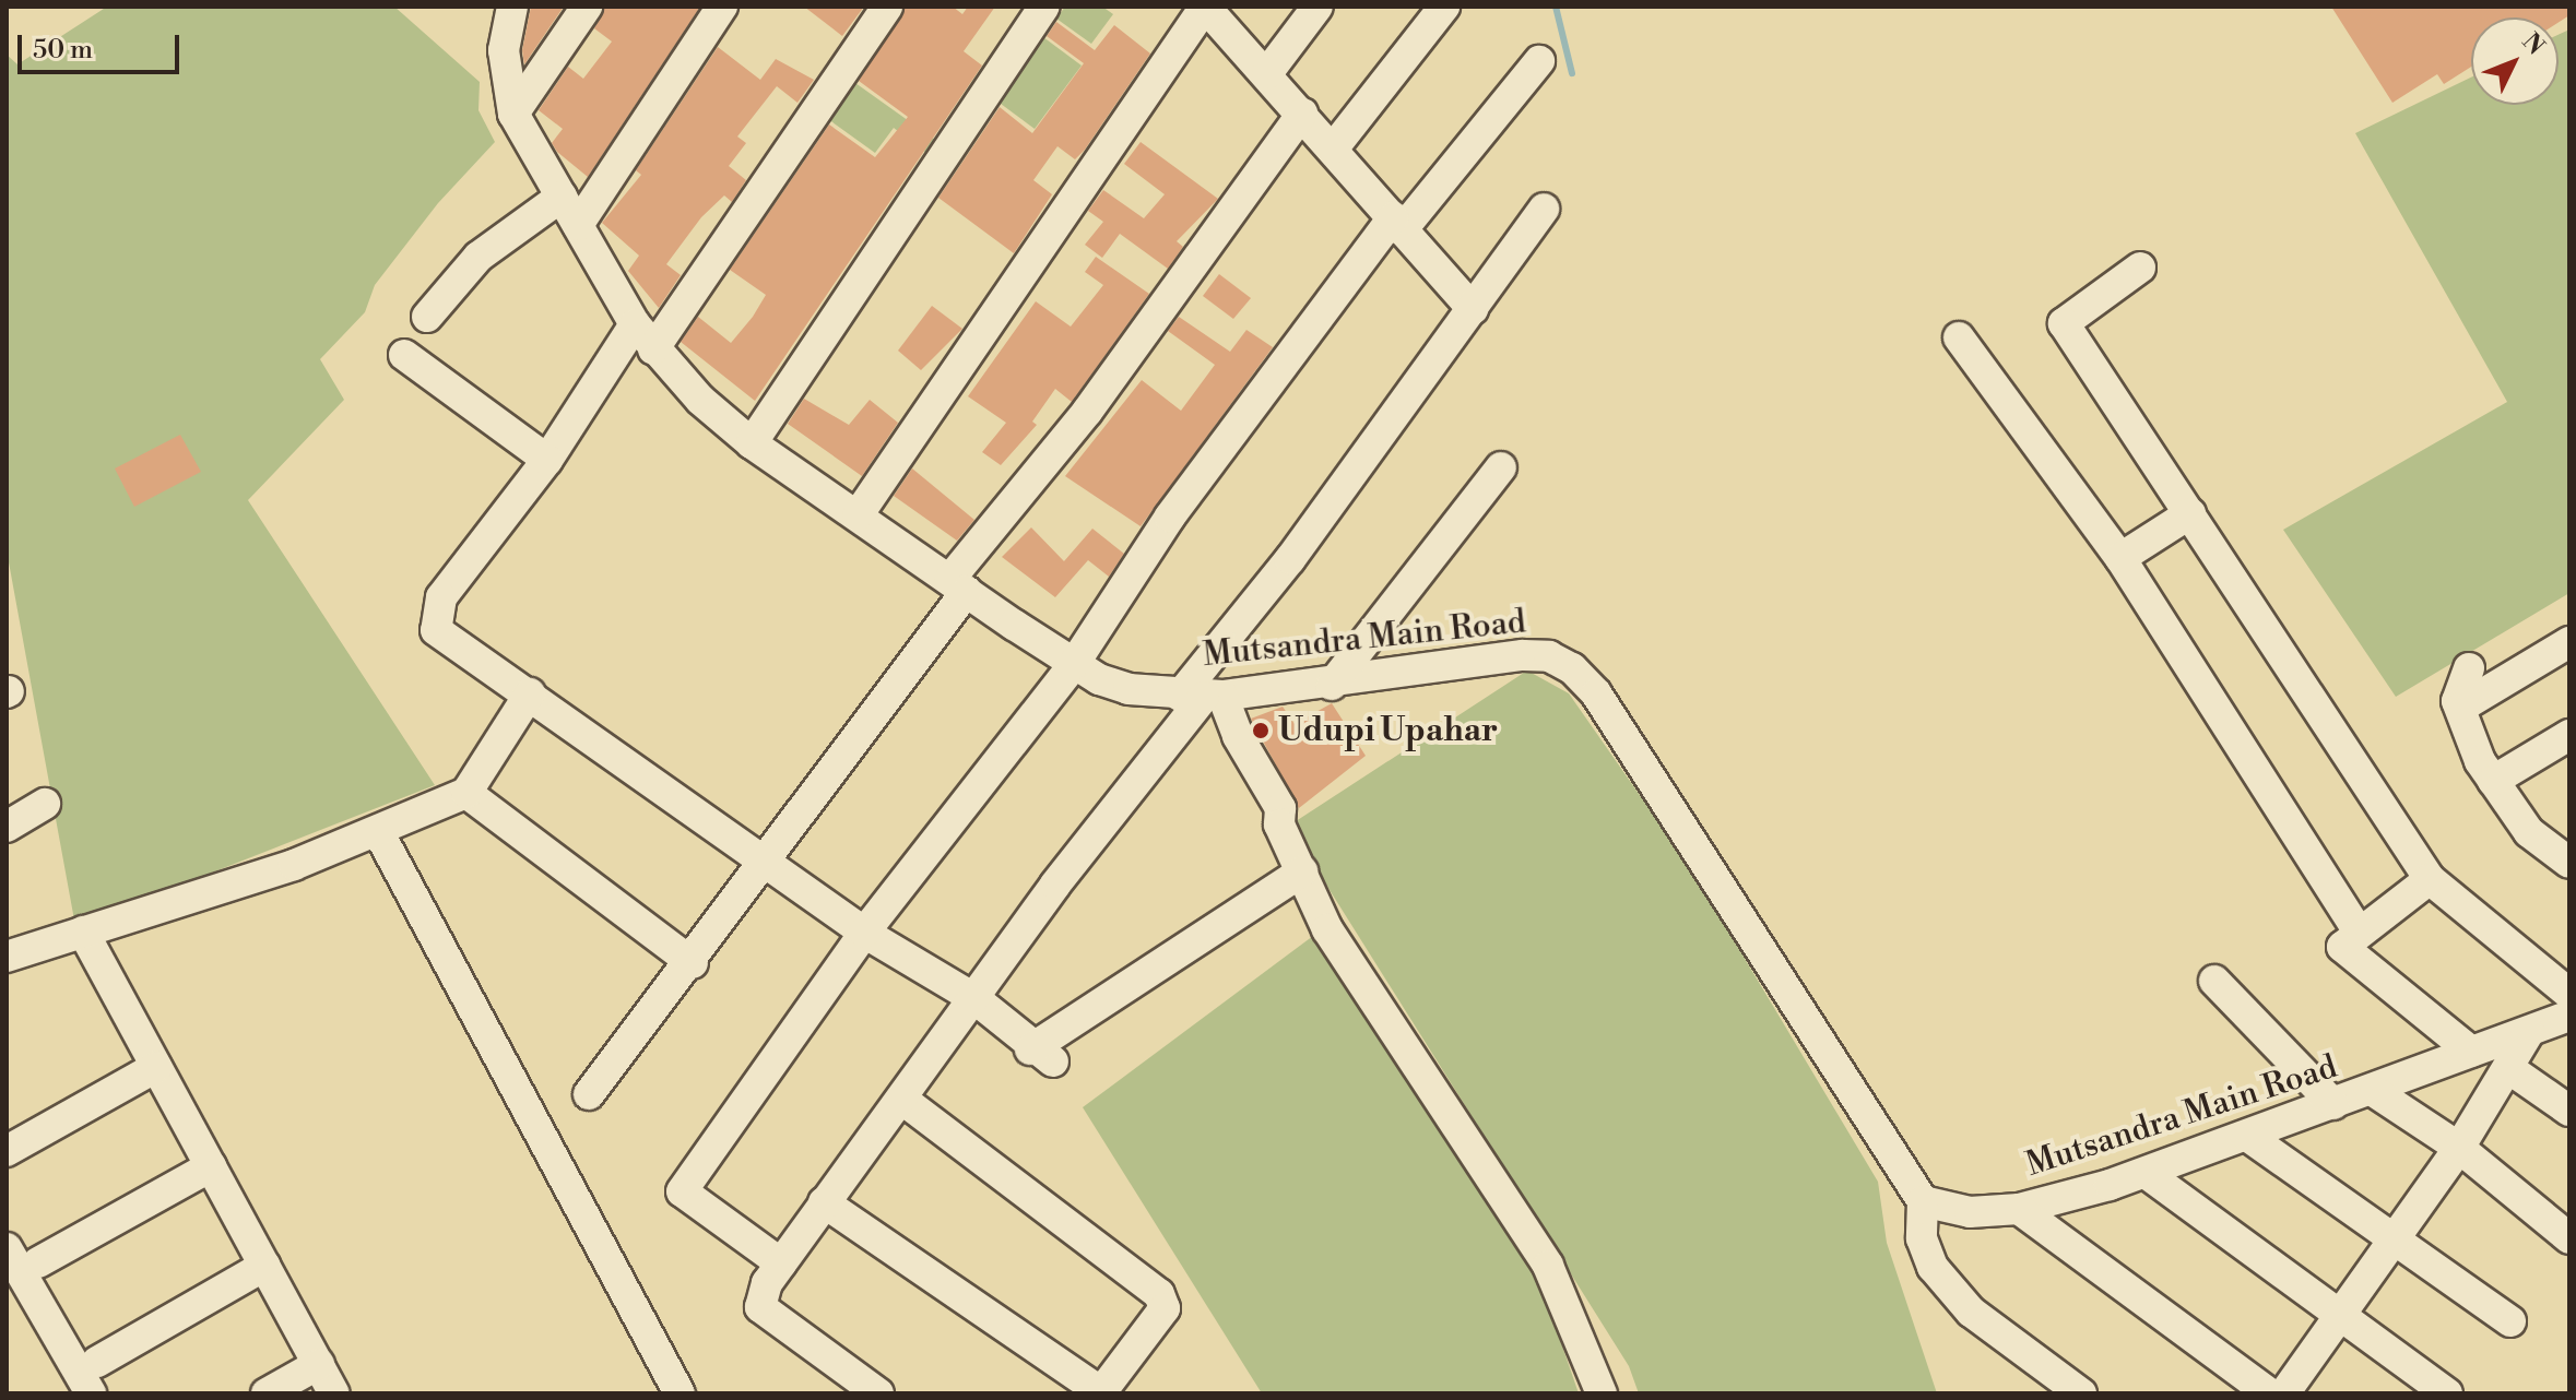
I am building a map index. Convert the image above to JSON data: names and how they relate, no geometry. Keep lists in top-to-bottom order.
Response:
{
  "streets": {
    "street": ["Mutsandra Main Road"]
  },
  "places": ["Udupi Upahar"],
  "scale_bar": "50 m",
  "north": "top right"
}
